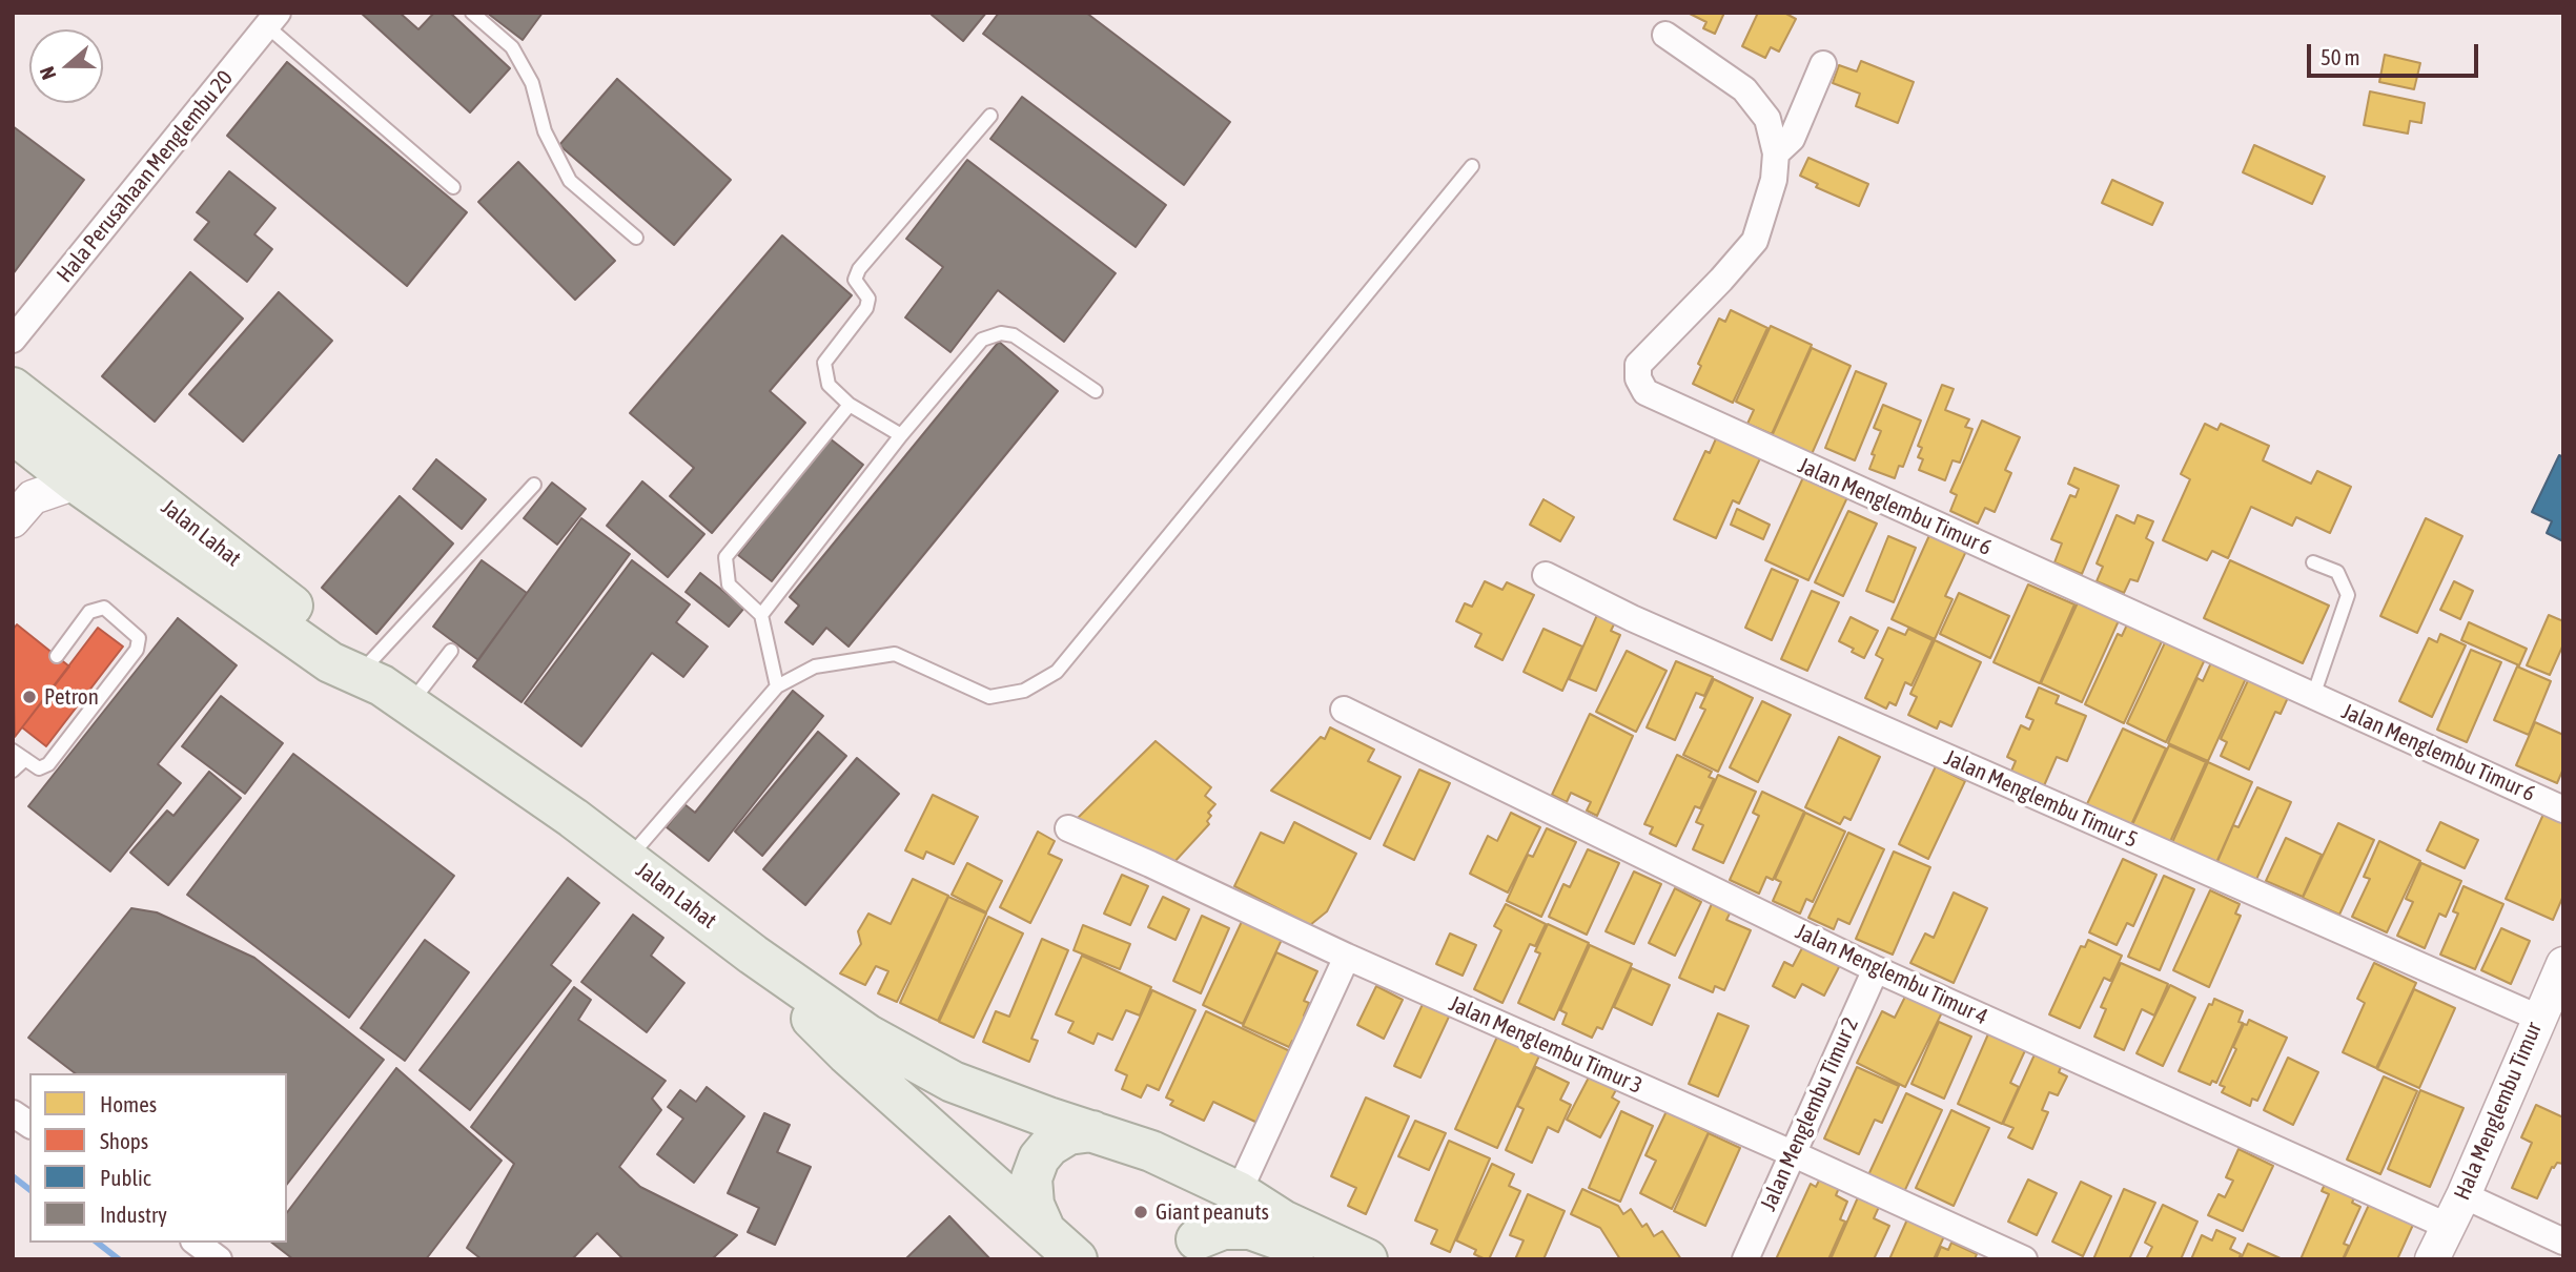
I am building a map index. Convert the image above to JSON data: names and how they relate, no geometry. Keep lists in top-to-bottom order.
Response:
{
  "streets": {
    "main road": ["Jalan Lahat"],
    "street": [
      "Hala Perusahaan Menglembu 20",
      "Jalan Menglembu Timur 6",
      "Jalan Menglembu Timur 5",
      "Jalan Menglembu Timur 4",
      "Jalan Menglembu Timur 3",
      "Hala Menglembu Timur",
      "Jalan Menglembu Timur 2"
    ]
  },
  "crossings": [
    ["Jalan Menglembu Timur 5", "Hala Menglembu Timur"],
    ["Jalan Menglembu Timur 4", "Hala Menglembu Timur"],
    ["Jalan Menglembu Timur 4", "Jalan Menglembu Timur 2"],
    ["Jalan Menglembu Timur 3", "Jalan Menglembu Timur 2"]
  ],
  "places": ["Petron", "Giant peanuts"],
  "legend": [
    "Homes",
    "Shops",
    "Public",
    "Industry"
  ],
  "scale_bar": "50 m",
  "north": "left"
}
